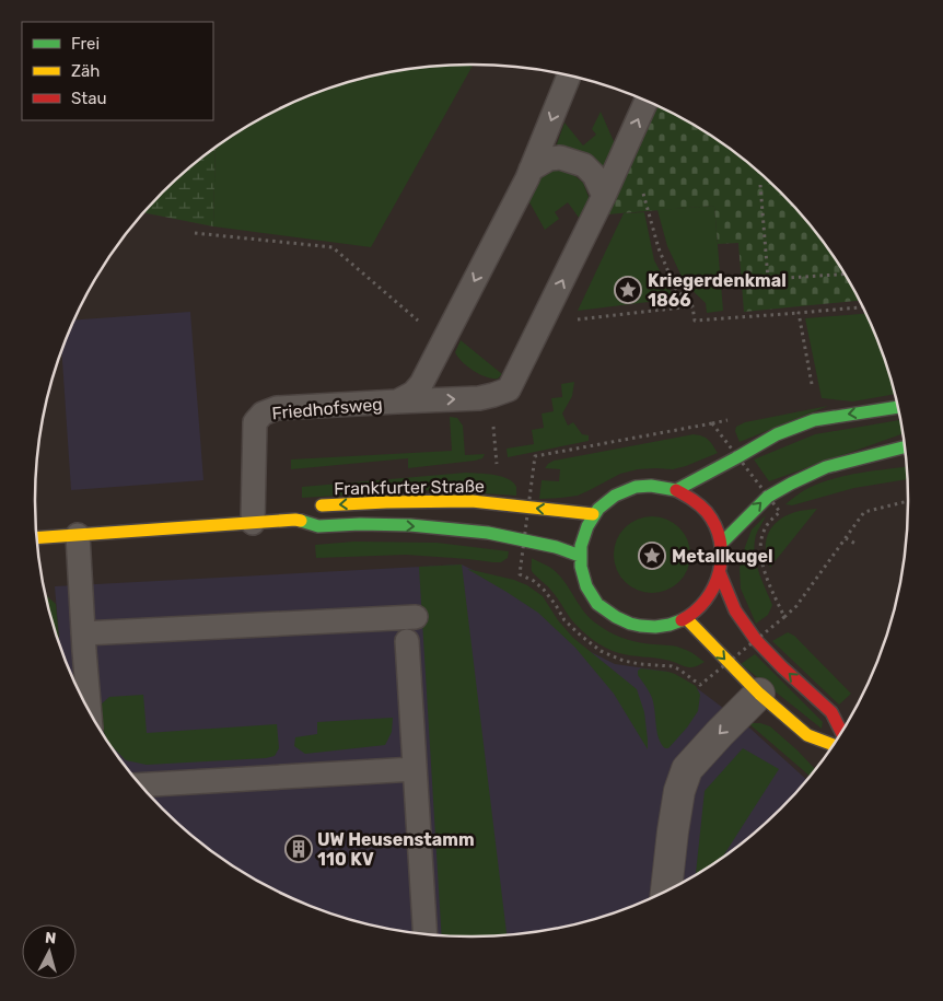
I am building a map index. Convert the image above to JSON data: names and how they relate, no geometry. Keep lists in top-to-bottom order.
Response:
{
  "streets": {
    "street": ["Frankfurter Straße"],
    "lane": ["Friedhofsweg"]
  },
  "crossings": [
    ["Friedhofsweg", "Frankfurter Straße"]
  ],
  "places": {
    "place": ["Kriegerdenkmal 1866", "Metallkugel"],
    "building": ["UW Heusenstamm 110 KV"]
  },
  "legend": ["Frei", "Zäh", "Stau"],
  "north": "top"
}
